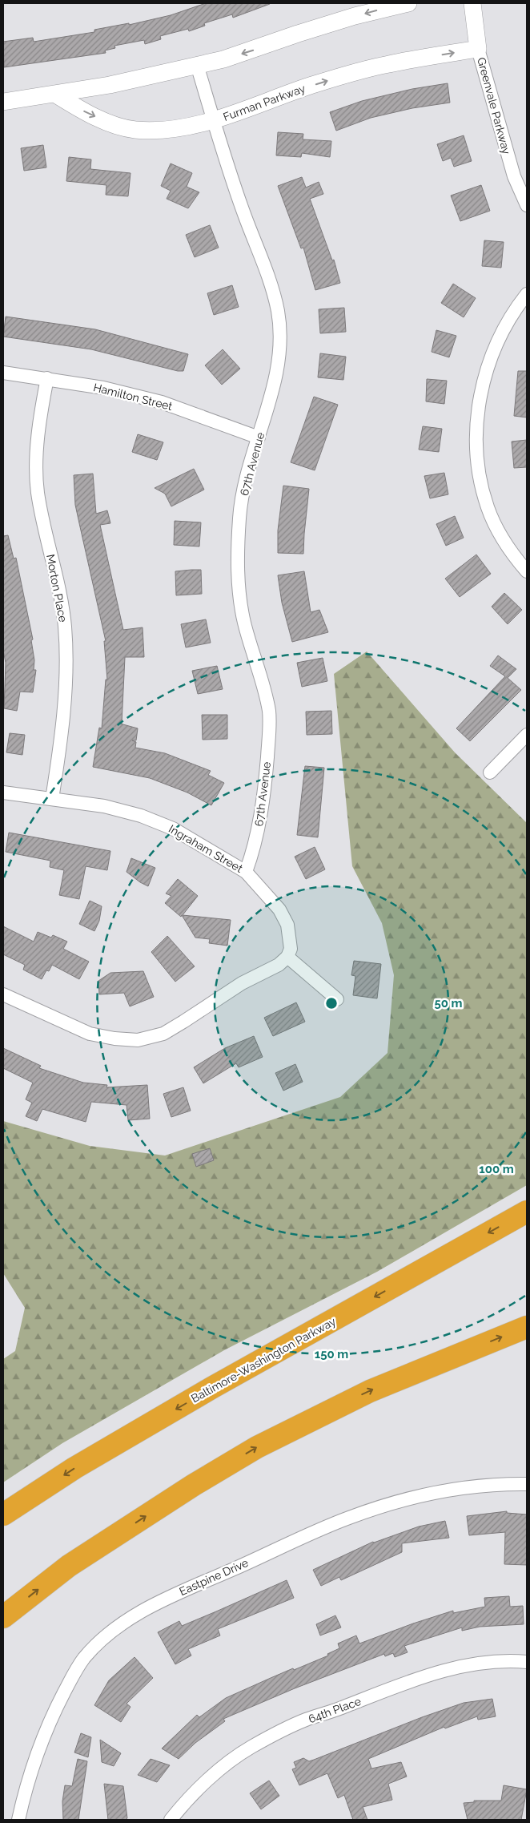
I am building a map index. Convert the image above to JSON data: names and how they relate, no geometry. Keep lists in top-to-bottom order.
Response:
{
  "streets": {
    "highway": ["Baltimore-Washington Parkway"],
    "street": [
      "Furman Parkway",
      "Greenvale Parkway",
      "Hamilton Street",
      "67th Avenue",
      "Morton Place",
      "Ingraham Street",
      "Eastpine Drive",
      "64th Place"
    ]
  },
  "crossings": [
    ["Furman Parkway", "Greenvale Parkway"],
    ["Furman Parkway", "67th Avenue"],
    ["Hamilton Street", "67th Avenue"],
    ["Hamilton Street", "Morton Place"],
    ["67th Avenue", "Ingraham Street"],
    ["Morton Place", "Ingraham Street"]
  ],
  "rings": ["50 m", "100 m", "150 m"]
}
